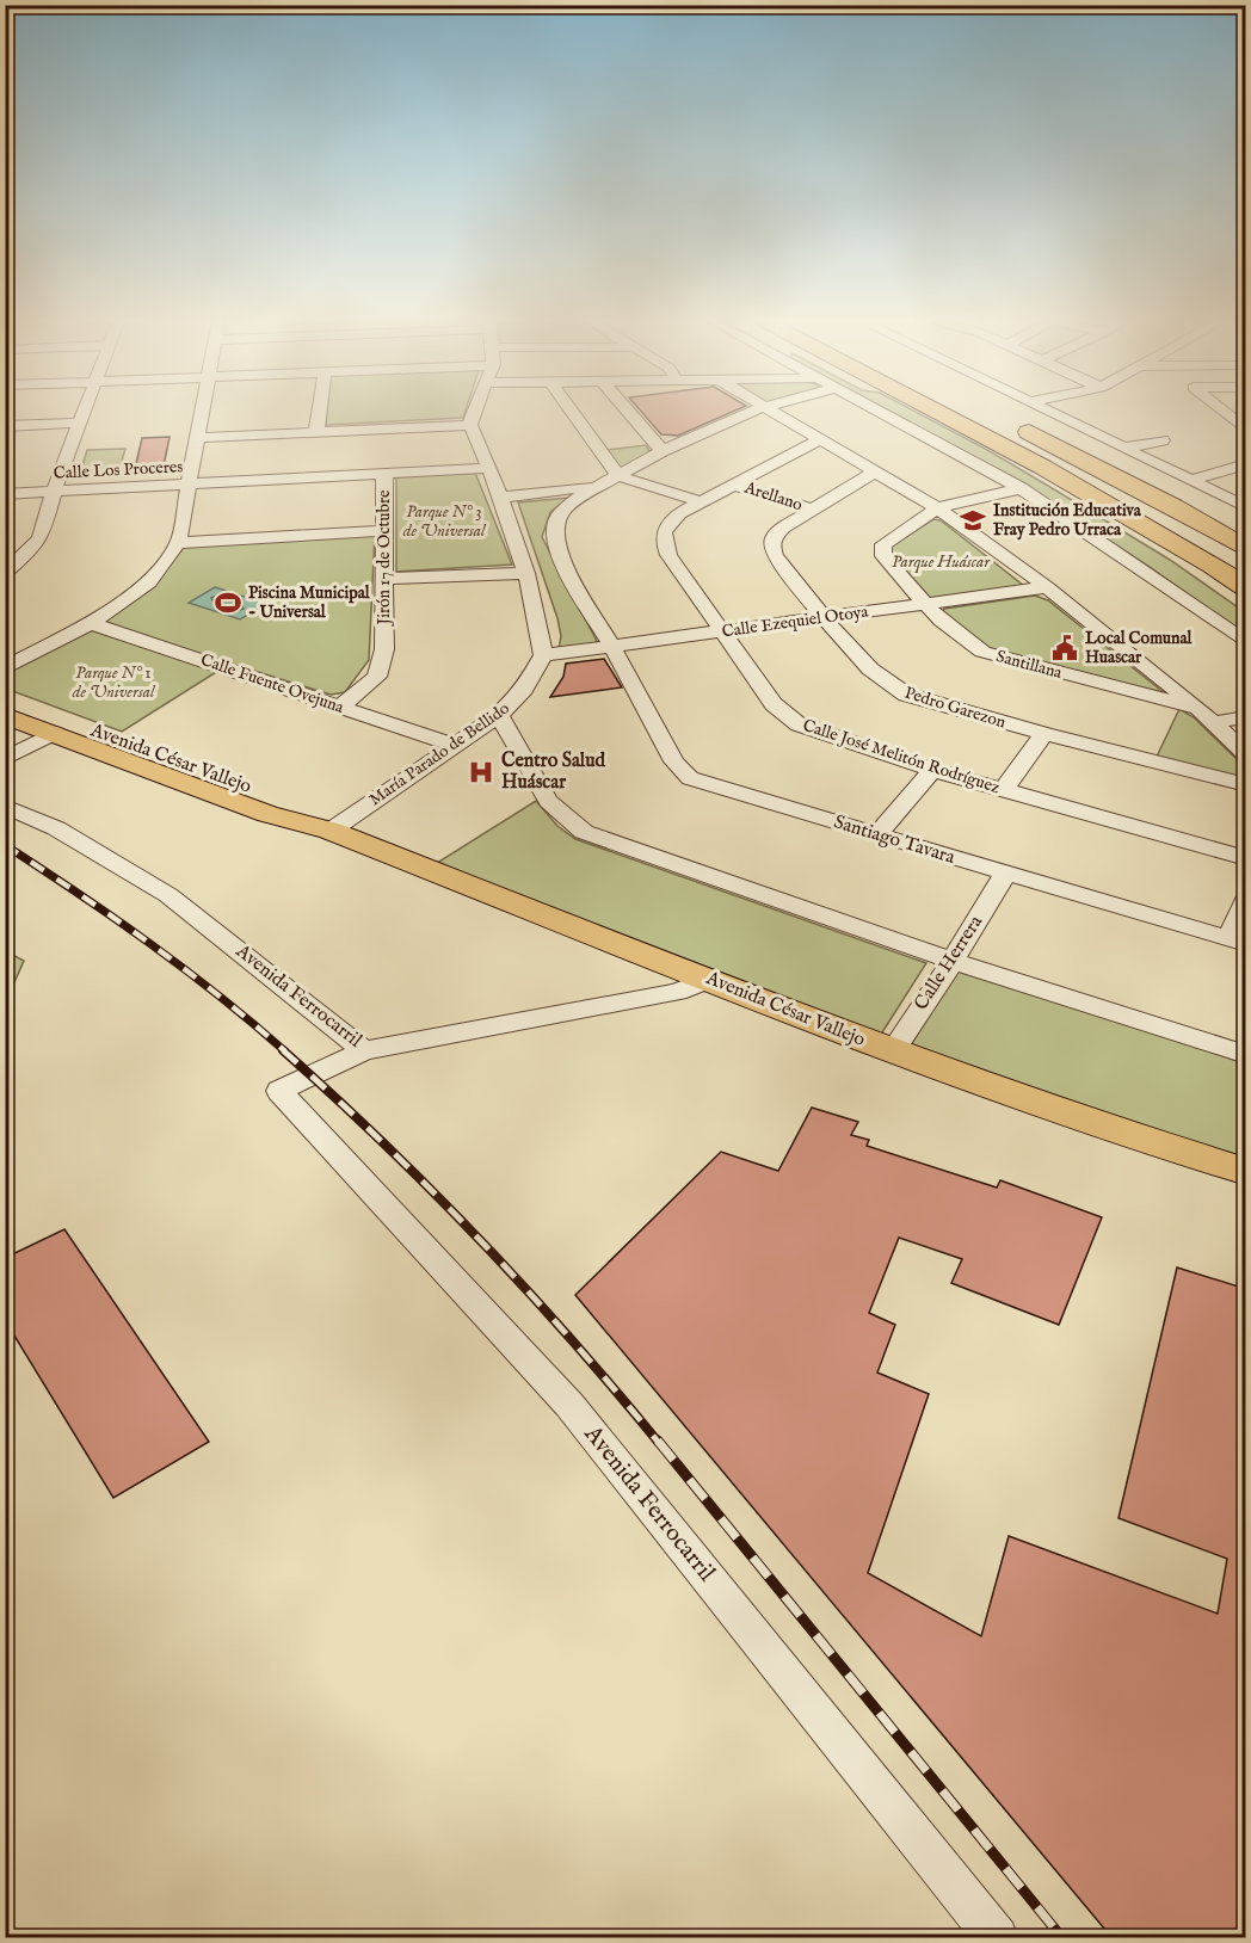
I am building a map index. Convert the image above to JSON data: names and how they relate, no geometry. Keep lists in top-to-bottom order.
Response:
{
  "streets": {
    "main road": ["Avenida César Vallejo"],
    "street": [
      "Calle Los Proceres",
      "Arellano",
      "Jirón 17 de Octubre",
      "Calle Ezequiel Otoya",
      "Santillana",
      "Calle Fuente Ovejuna",
      "Pedro Garezon",
      "María Parado de Bellido",
      "Calle José Melitón Rodríguez",
      "Santiago Tavara",
      "Calle Herrera",
      "Avenida Ferrocarril"
    ]
  },
  "crossings": [
    ["Calle Los Proceres", "Jirón 17 de Octubre"],
    ["Arellano", "Pedro Garezon"],
    ["Arellano", "Calle José Melitón Rodríguez"],
    ["Jirón 17 de Octubre", "Calle Fuente Ovejuna"],
    ["Calle Ezequiel Otoya", "Santillana"],
    ["Calle Ezequiel Otoya", "Pedro Garezon"],
    ["Calle Ezequiel Otoya", "María Parado de Bellido"],
    ["Calle Ezequiel Otoya", "Calle José Melitón Rodríguez"],
    ["Calle Ezequiel Otoya", "Santiago Tavara"],
    ["Calle Fuente Ovejuna", "María Parado de Bellido"],
    ["María Parado de Bellido", "Avenida César Vallejo"],
    ["Avenida César Vallejo", "Calle Herrera"],
    ["Avenida César Vallejo", "Avenida Ferrocarril"],
    ["Santiago Tavara", "Calle Herrera"]
  ],
  "parks": ["Parque Nº 3 de Universal", "Parque Huáscar", "Parque Nº 1 de Universal"],
  "places": {
    "school or university": ["Institución Educativa Fray Pedro Urraca"],
    "sports": ["Piscina Municipal - Universal"],
    "public building": ["Local Comunal Huascar"],
    "hospital": ["Centro Salud Huáscar"]
  }
}
